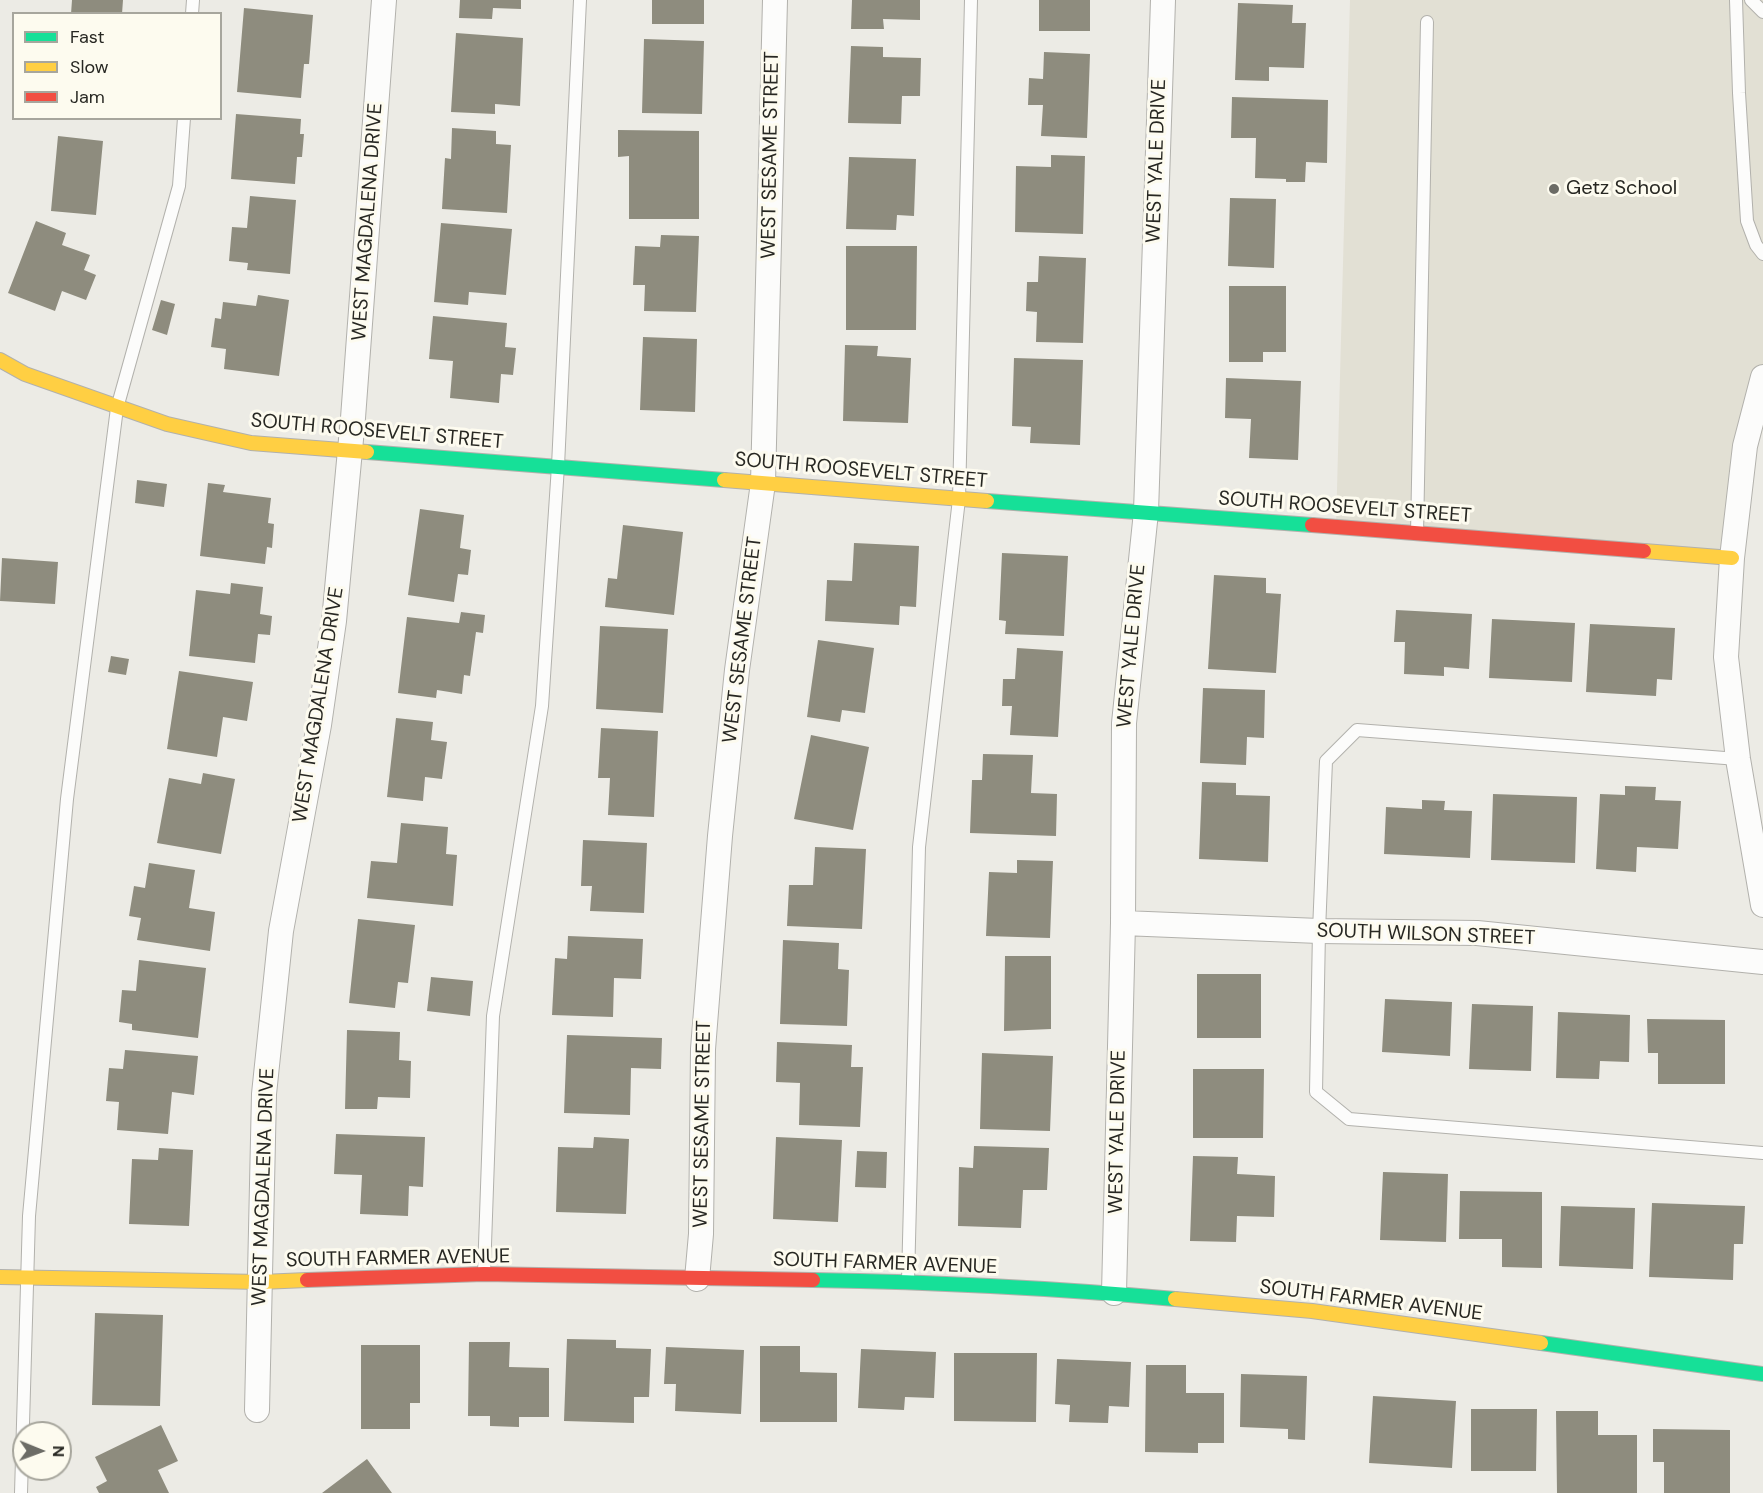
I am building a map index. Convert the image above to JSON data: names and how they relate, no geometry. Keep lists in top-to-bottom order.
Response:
{
  "streets": {
    "street": [
      "WEST SESAME STREET",
      "WEST YALE DRIVE",
      "WEST MAGDALENA DRIVE",
      "SOUTH ROOSEVELT STREET",
      "SOUTH WILSON STREET",
      "SOUTH FARMER AVENUE"
    ]
  },
  "crossings": [
    ["WEST SESAME STREET", "SOUTH ROOSEVELT STREET"],
    ["WEST SESAME STREET", "SOUTH FARMER AVENUE"],
    ["WEST YALE DRIVE", "SOUTH ROOSEVELT STREET"],
    ["WEST YALE DRIVE", "SOUTH WILSON STREET"],
    ["WEST YALE DRIVE", "SOUTH FARMER AVENUE"],
    ["WEST MAGDALENA DRIVE", "SOUTH ROOSEVELT STREET"],
    ["WEST MAGDALENA DRIVE", "SOUTH FARMER AVENUE"]
  ],
  "places": ["Getz School"],
  "legend": ["Fast", "Slow", "Jam"],
  "north": "right"
}
